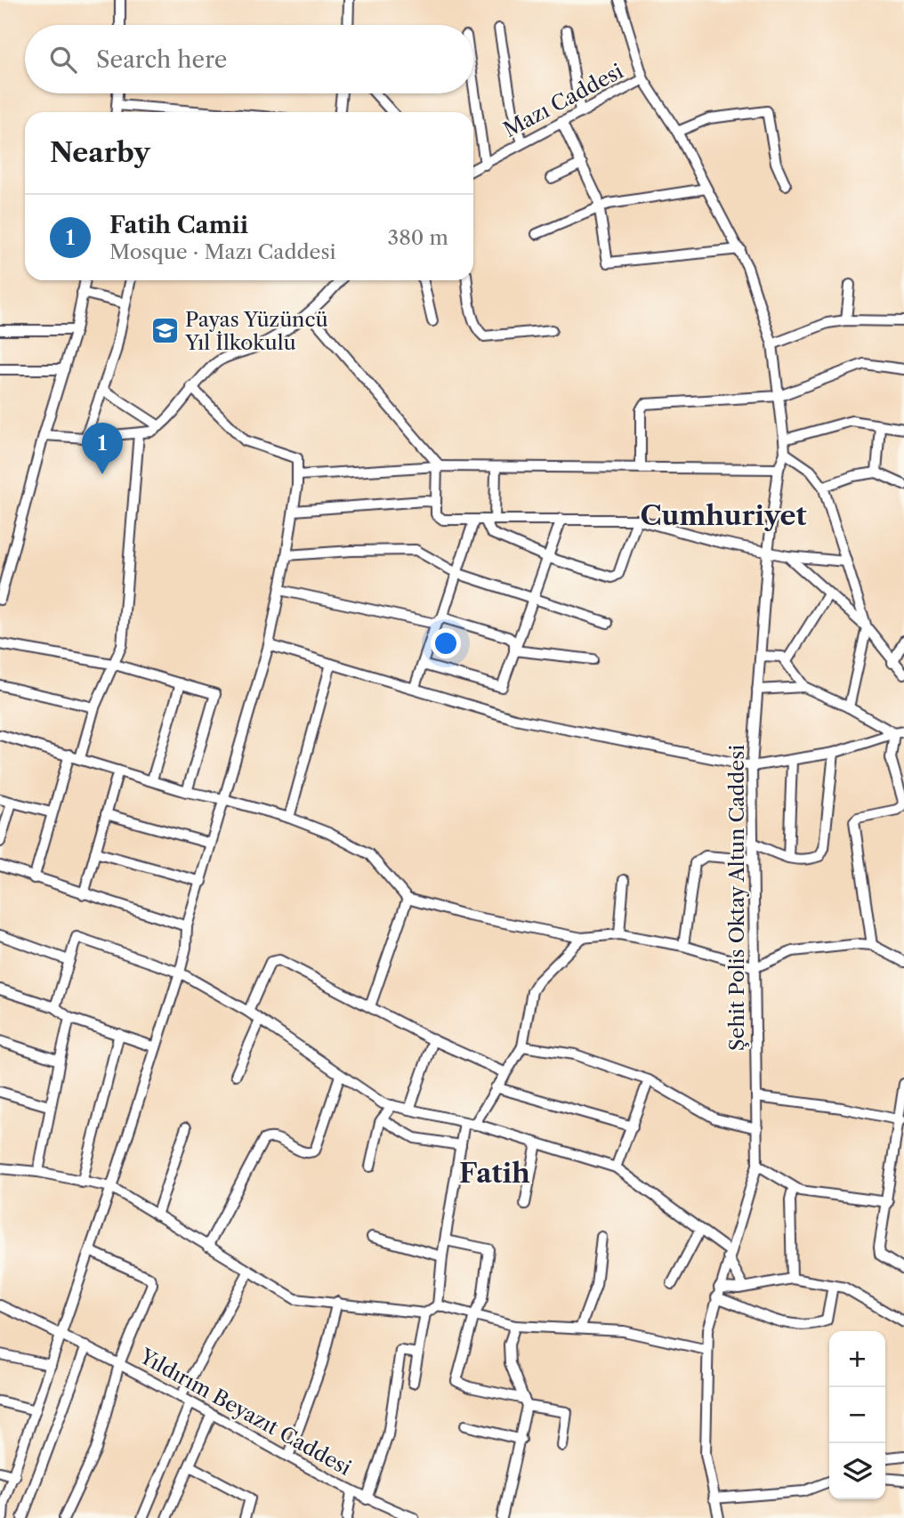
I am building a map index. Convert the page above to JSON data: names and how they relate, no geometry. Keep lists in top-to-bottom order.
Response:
{
  "streets": {
    "street": ["Mazı Caddesi", "Şehit Polis Oktay Altun Caddesi", "Yıldırım Beyazıt Caddesi"]
  },
  "crossings": [
    ["Mazı Caddesi", "Şehit Polis Oktay Altun Caddesi"]
  ],
  "districts": ["Cumhuriyet", "Fatih"],
  "places": {
    "school or university": ["Payas Yüzüncü Yıl İlkokulu"]
  },
  "page": {
    "search": "Search here",
    "heading": "Nearby",
    "list": [
      {
        "mark": "1",
        "name": "Fatih Camii",
        "note": "Mosque · Mazı Caddesi",
        "value": "380 m"
      }
    ],
    "pins": "1",
    "map_buttons": ["+", "−"]
  }
}
